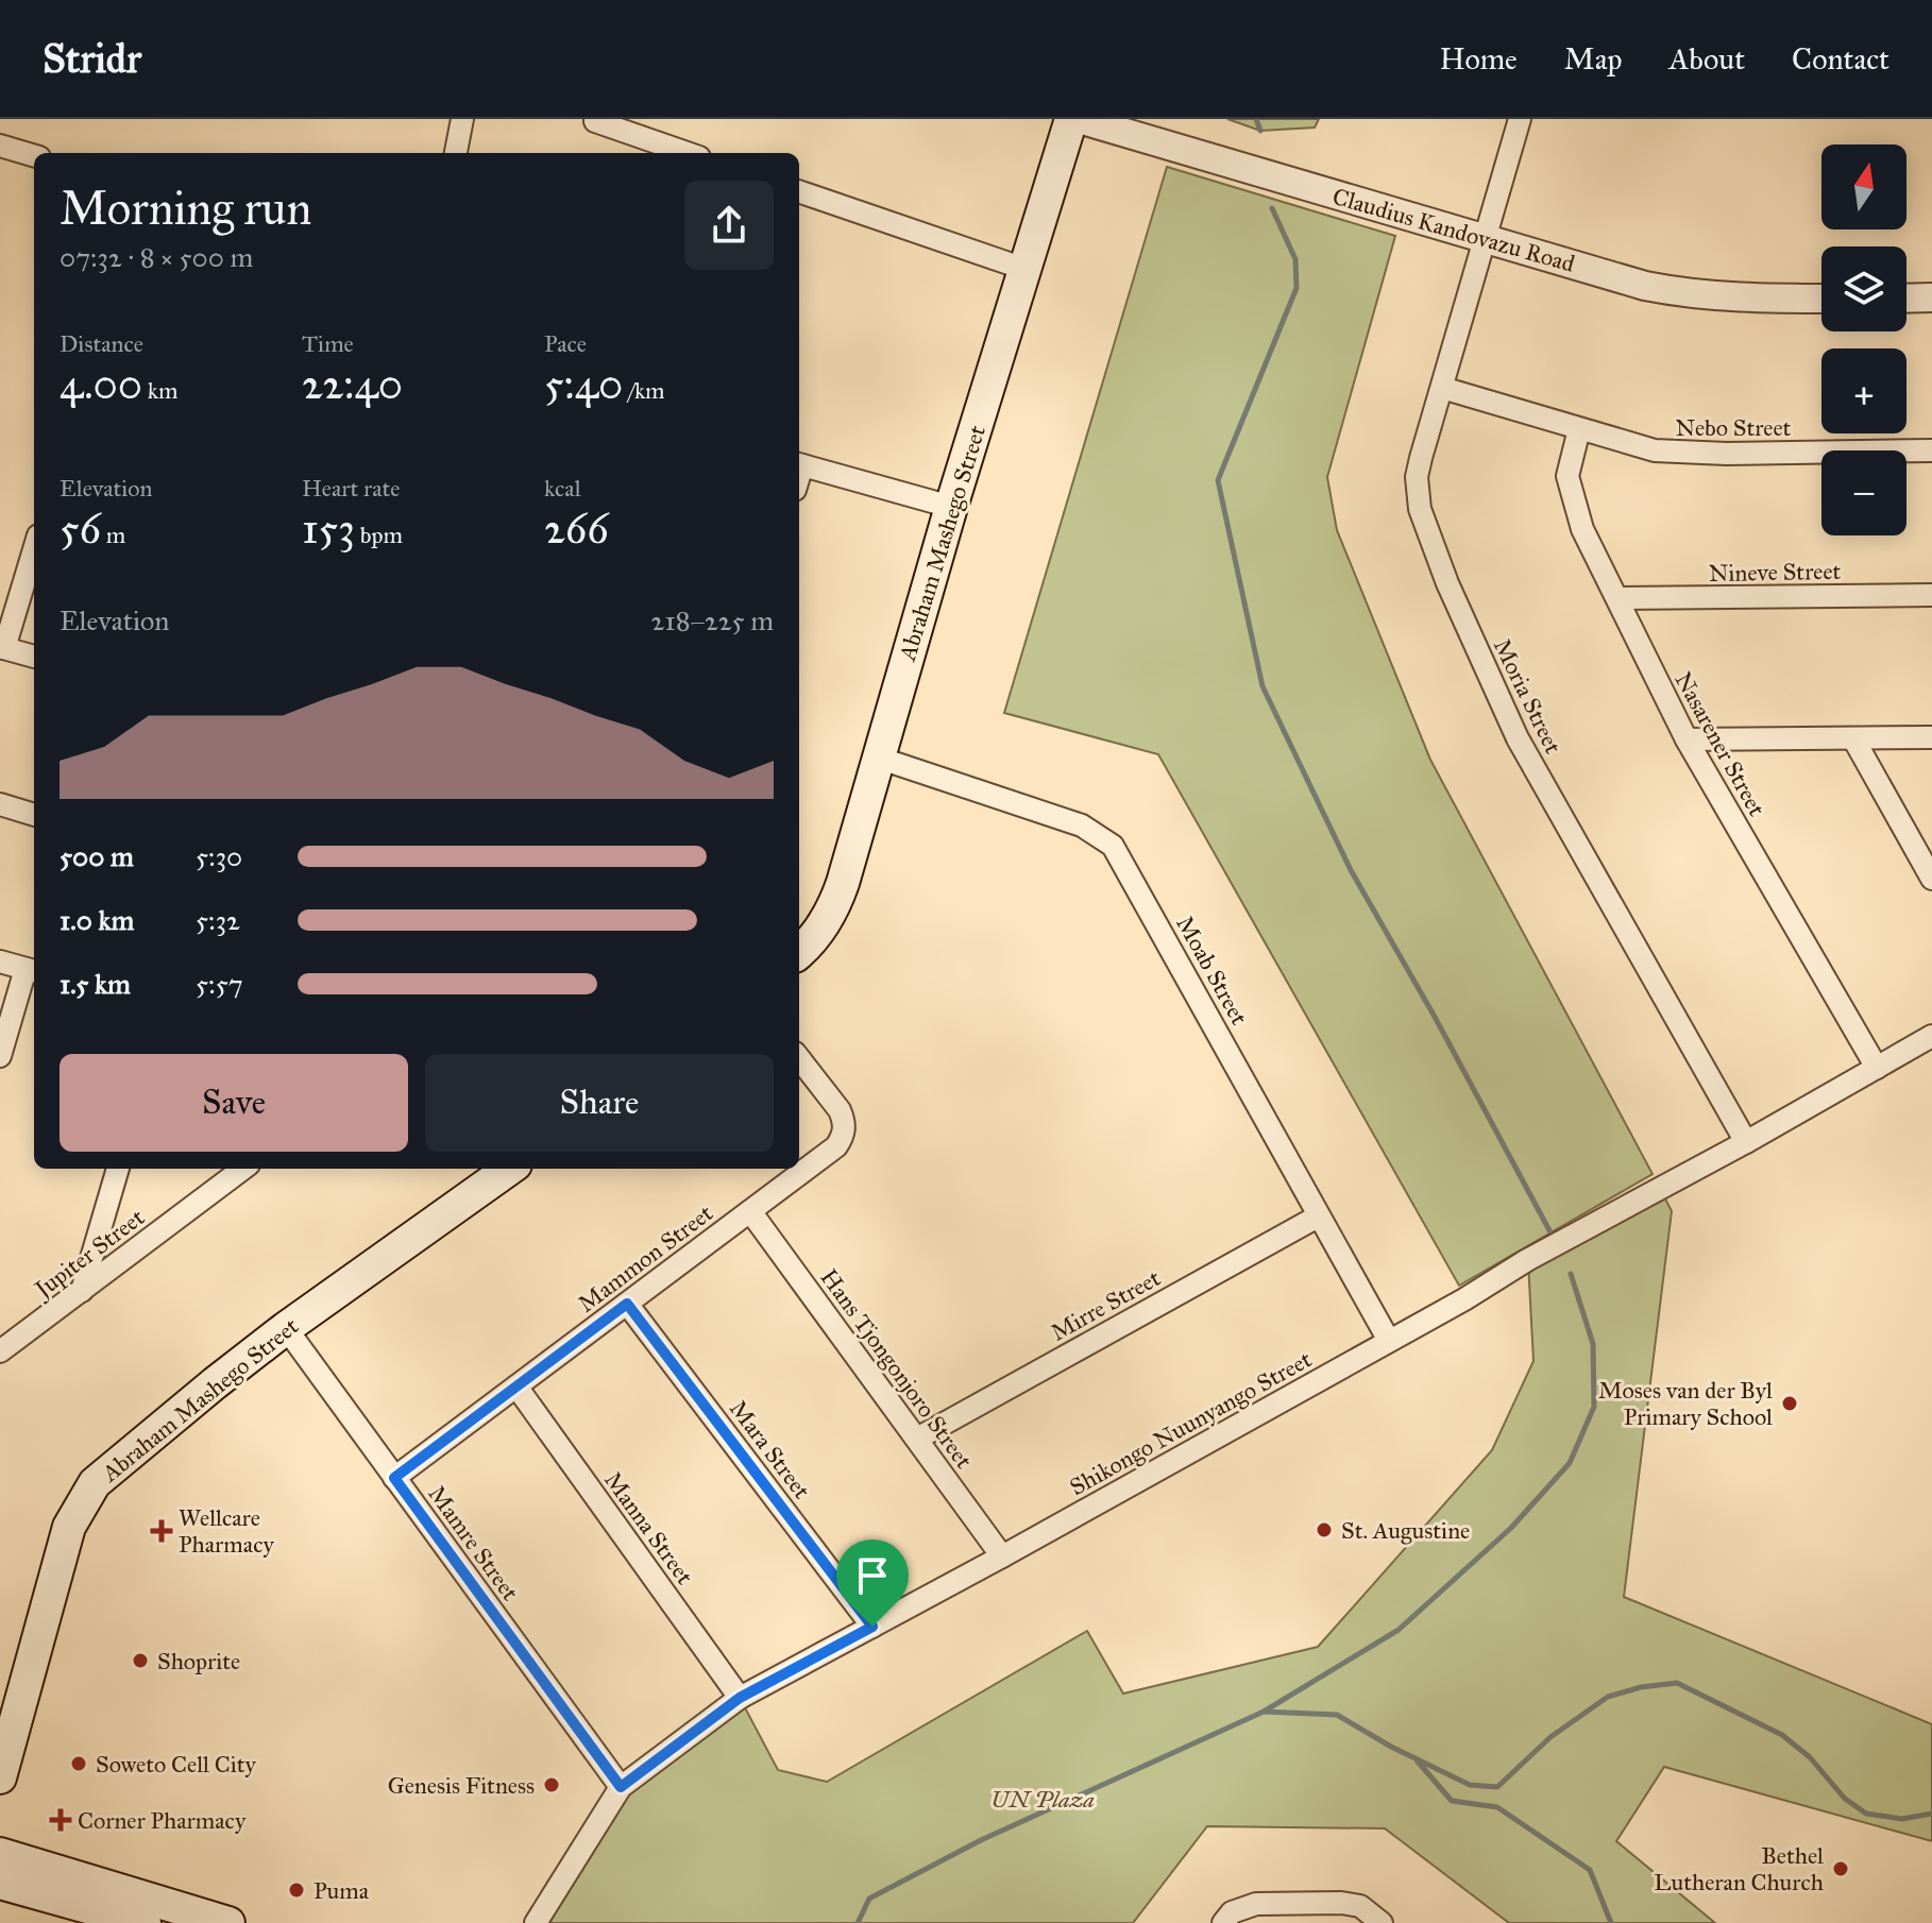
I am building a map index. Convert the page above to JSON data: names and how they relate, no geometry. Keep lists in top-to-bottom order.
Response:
{
  "streets": {
    "main road": ["Abraham Mashego Street"],
    "street": [
      "Claudius Kandovazu Road",
      "Nebo Street",
      "Nineve Street",
      "Moria Street",
      "Nasarener Street",
      "Moab Street",
      "Jupiter Street",
      "Mammon Street",
      "Mirre Street",
      "Hans Tjongonjoro Street",
      "Shikongo Nuunyango Street",
      "Mara Street",
      "Manna Street",
      "Mamre Street"
    ]
  },
  "crossings": [
    ["Claudius Kandovazu Road", "Moria Street"],
    ["Nebo Street", "Moria Street"],
    ["Nebo Street", "Nasarener Street"],
    ["Abraham Mashego Street", "Moab Street"],
    ["Abraham Mashego Street", "Mamre Street"],
    ["Nineve Street", "Nasarener Street"],
    ["Moria Street", "Shikongo Nuunyango Street"],
    ["Nasarener Street", "Shikongo Nuunyango Street"],
    ["Moab Street", "Mirre Street"],
    ["Moab Street", "Shikongo Nuunyango Street"],
    ["Mammon Street", "Hans Tjongonjoro Street"],
    ["Mammon Street", "Mara Street"],
    ["Mammon Street", "Manna Street"],
    ["Mammon Street", "Mamre Street"],
    ["Mirre Street", "Hans Tjongonjoro Street"],
    ["Hans Tjongonjoro Street", "Shikongo Nuunyango Street"],
    ["Shikongo Nuunyango Street", "Mara Street"],
    ["Shikongo Nuunyango Street", "Manna Street"],
    ["Shikongo Nuunyango Street", "Mamre Street"]
  ],
  "parks": ["UN Plaza"],
  "places": {
    "other": [
      "Moses van der Byl Primary School",
      "St. Augustine",
      "Shoprite",
      "Soweto Cell City",
      "Genesis Fitness",
      "Bethel Lutheran Church",
      "Puma"
    ],
    "health": ["Wellcare Pharmacy", "Corner Pharmacy"]
  },
  "north": "top",
  "page": {
    "header": "Stridr",
    "nav": [
      "Home",
      "Map",
      "About",
      "Contact"
    ],
    "map_buttons": ["+", "−"],
    "heading": ["Morning run", "07:32 · 8 × 500 m"],
    "stats": [
      ["Distance", "4.00 km"],
      ["Time", "22:40"],
      ["Pace", "5:40 /km"],
      ["Elevation", "56 m"],
      ["Heart rate", "153 bpm"],
      ["kcal", "266"]
    ],
    "chart": ["Elevation", "218–225 m"],
    "list": [
      {
        "name": "500 m",
        "note": "5:30"
      },
      {
        "name": "1.0 km",
        "note": "5:32"
      },
      {
        "name": "1.5 km",
        "note": "5:57"
      }
    ],
    "buttons": ["Save", "Share"]
  }
}
